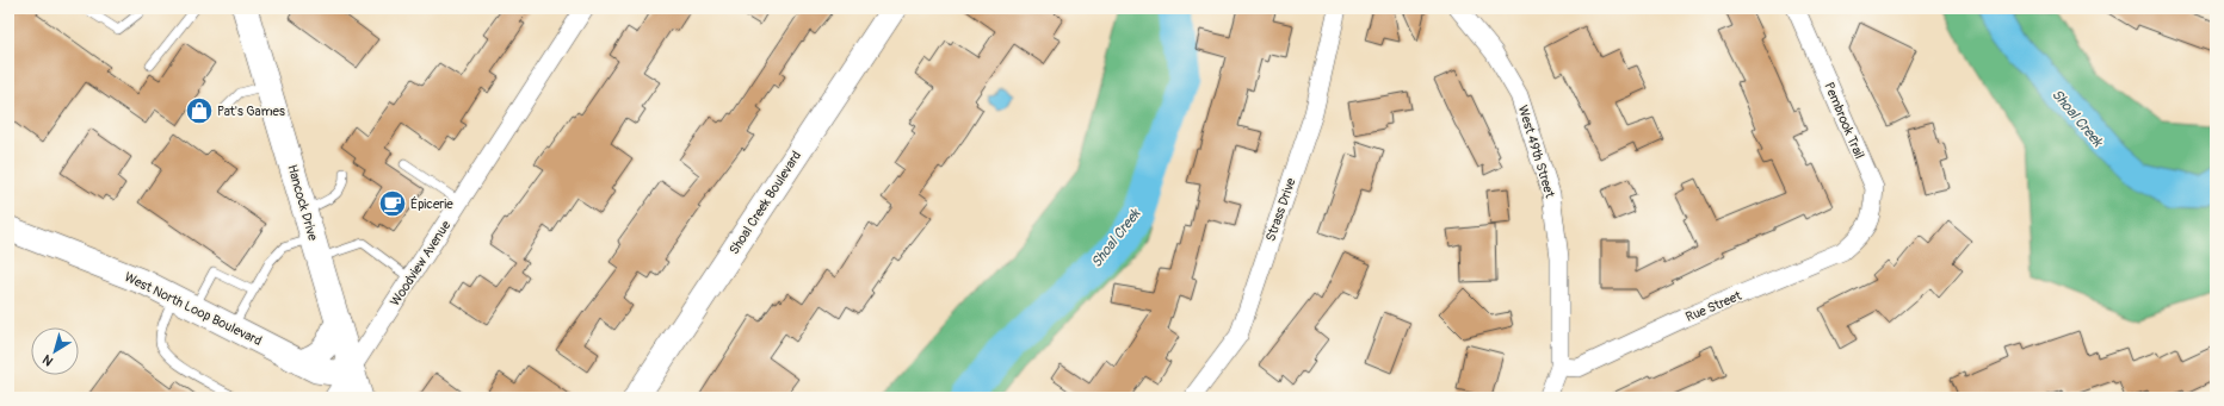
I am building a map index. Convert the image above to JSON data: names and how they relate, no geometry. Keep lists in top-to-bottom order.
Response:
{
  "streets": {
    "street": [
      "Pembrook Trail",
      "West 49th Street",
      "Hancock Drive",
      "Shoal Creek Boulevard",
      "Strass Drive",
      "Woodview Avenue",
      "Rue Street",
      "West North Loop Boulevard"
    ]
  },
  "crossings": [
    ["Pembrook Trail", "Rue Street"],
    ["West 49th Street", "Rue Street"],
    ["Hancock Drive", "Woodview Avenue"],
    ["Hancock Drive", "West North Loop Boulevard"],
    ["Woodview Avenue", "West North Loop Boulevard"]
  ],
  "water": ["Shoal Creek"],
  "places": {
    "shop": ["Pat's Games"],
    "cafe": ["Épicerie"]
  },
  "north": "bottom left"
}
